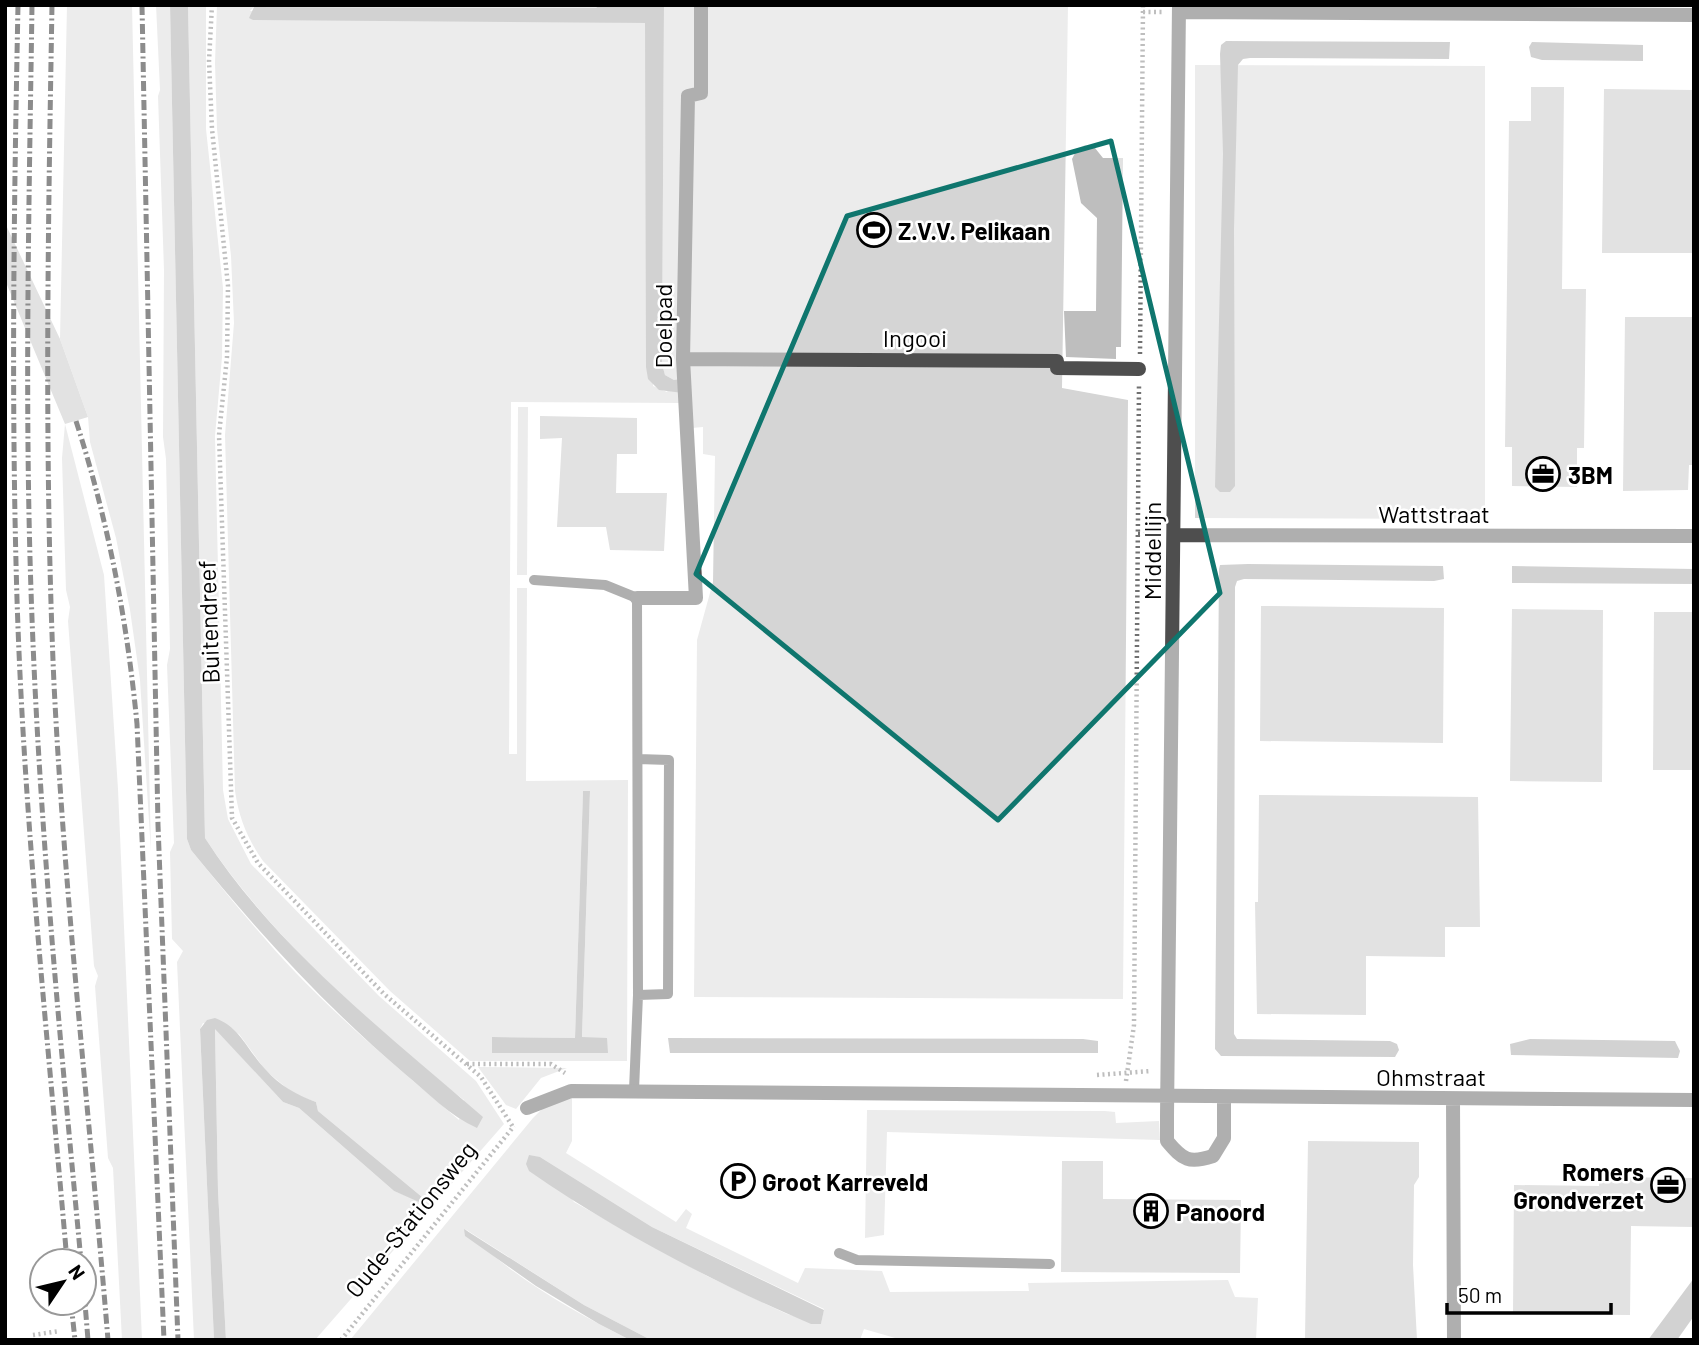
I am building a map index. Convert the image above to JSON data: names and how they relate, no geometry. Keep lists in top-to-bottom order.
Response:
{
  "streets": {
    "street": [
      "Doelpad",
      "Ingooi",
      "Wattstraat",
      "Middellijn",
      "Ohmstraat"
    ],
    "path": ["Buitendreef", "Oude-Stationsweg"]
  },
  "crossings": [
    ["Doelpad", "Ingooi"],
    ["Wattstraat", "Middellijn"],
    ["Middellijn", "Ohmstraat"],
    ["Buitendreef", "Oude-Stationsweg"]
  ],
  "places": {
    "sports": ["Z.V.V. Pelikaan"],
    "office": ["3BM", "Romers Grondverzet"],
    "parking": ["Groot Karreveld"],
    "building": ["Panoord"]
  },
  "scale_bar": "50 m",
  "north": "top right"
}
